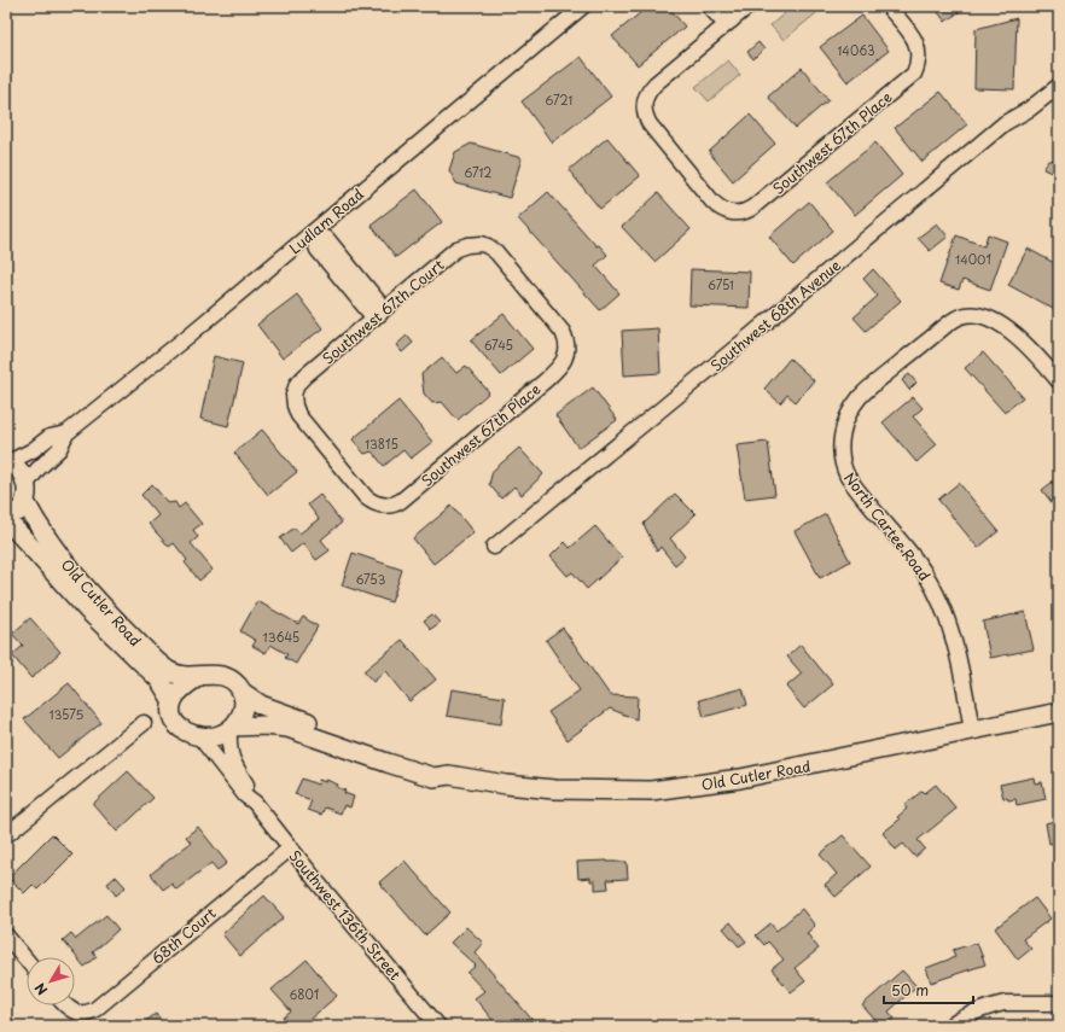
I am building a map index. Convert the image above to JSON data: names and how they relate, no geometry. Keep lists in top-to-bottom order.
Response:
{
  "streets": {
    "main road": ["Old Cutler Road"],
    "street": [
      "Southwest 67th Place",
      "Ludlam Road",
      "Southwest 67th Court",
      "Southwest 68th Avenue",
      "North Cartee Road",
      "Southwest 136th Street",
      "68th Court"
    ]
  },
  "crossings": [
    ["Southwest 67th Place", "Southwest 67th Court"],
    ["Ludlam Road", "Old Cutler Road"],
    ["North Cartee Road", "Old Cutler Road"],
    ["Old Cutler Road", "Southwest 136th Street"],
    ["Southwest 136th Street", "68th Court"]
  ],
  "house_numbers": [
    "14063",
    "6721",
    "6712",
    "14001",
    "6751",
    "6745",
    "13815",
    "6753",
    "13645",
    "13575",
    "6801"
  ],
  "scale_bar": "50 m",
  "north": "bottom left"
}
